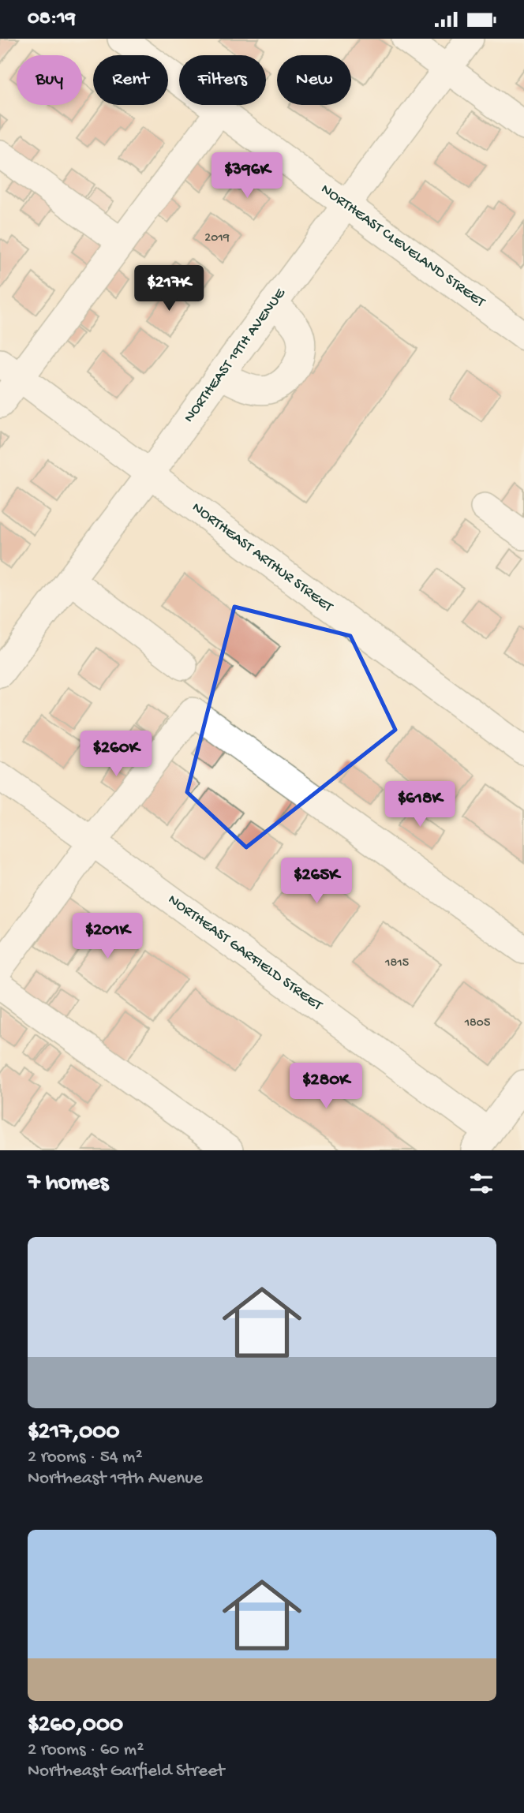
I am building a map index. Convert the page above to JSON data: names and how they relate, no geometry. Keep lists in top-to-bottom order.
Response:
{
  "streets": {
    "street": [
      "NORTHEAST CLEVELAND STREET",
      "NORTHEAST 19TH AVENUE",
      "NORTHEAST ARTHUR STREET",
      "NORTHEAST GARFIELD STREET"
    ]
  },
  "crossings": [
    ["NORTHEAST CLEVELAND STREET", "NORTHEAST 19TH AVENUE"],
    ["NORTHEAST 19TH AVENUE", "NORTHEAST ARTHUR STREET"]
  ],
  "house_numbers": ["2019", "1815", "1805"],
  "page": {
    "status": "08:19",
    "chip": [
      "Buy",
      "Rent",
      "Filters",
      "New"
    ],
    "price": [
      "$396K",
      "$217K",
      "$260K",
      "$618K",
      "$265K",
      "$201K",
      "$280K"
    ],
    "heading": "7 homes",
    "list": [
      {
        "name": "$217,000",
        "note": "2 rooms · 54 m² · Northeast 19th Avenue"
      },
      {
        "name": "$260,000",
        "note": "2 rooms · 60 m² · Northeast Garfield Street"
      }
    ]
  }
}
